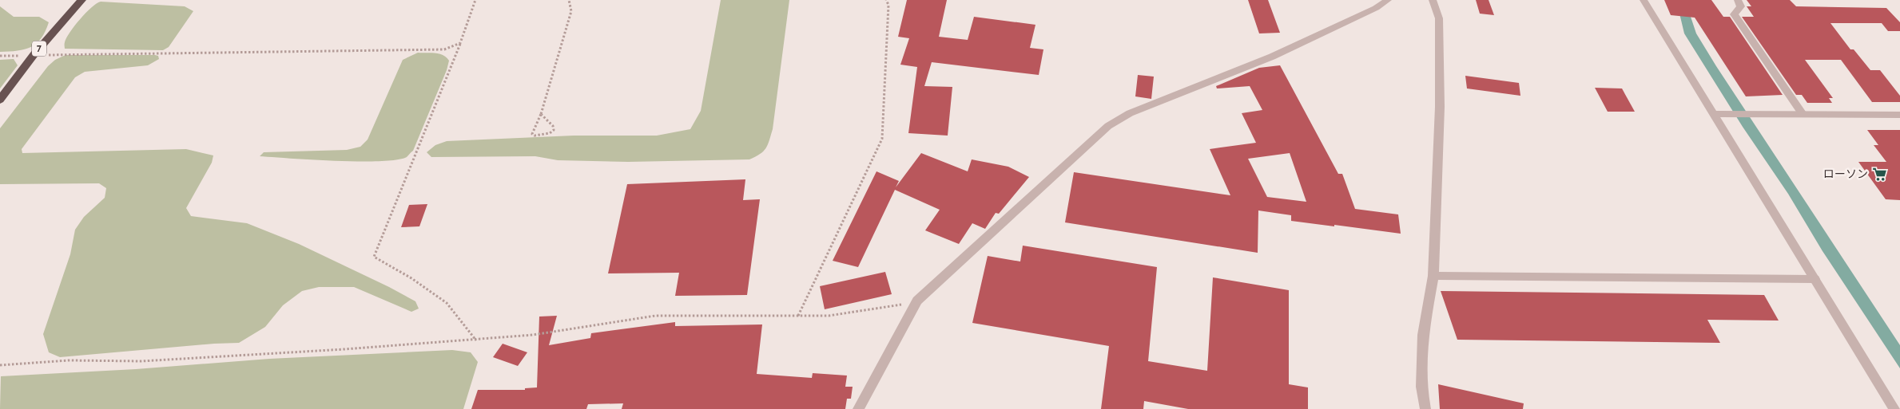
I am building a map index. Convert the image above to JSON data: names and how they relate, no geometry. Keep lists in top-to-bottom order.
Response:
{
  "streets": {
    "highway": ["7"]
  },
  "places": {
    "supermarket": ["ローソン"]
  }
}
